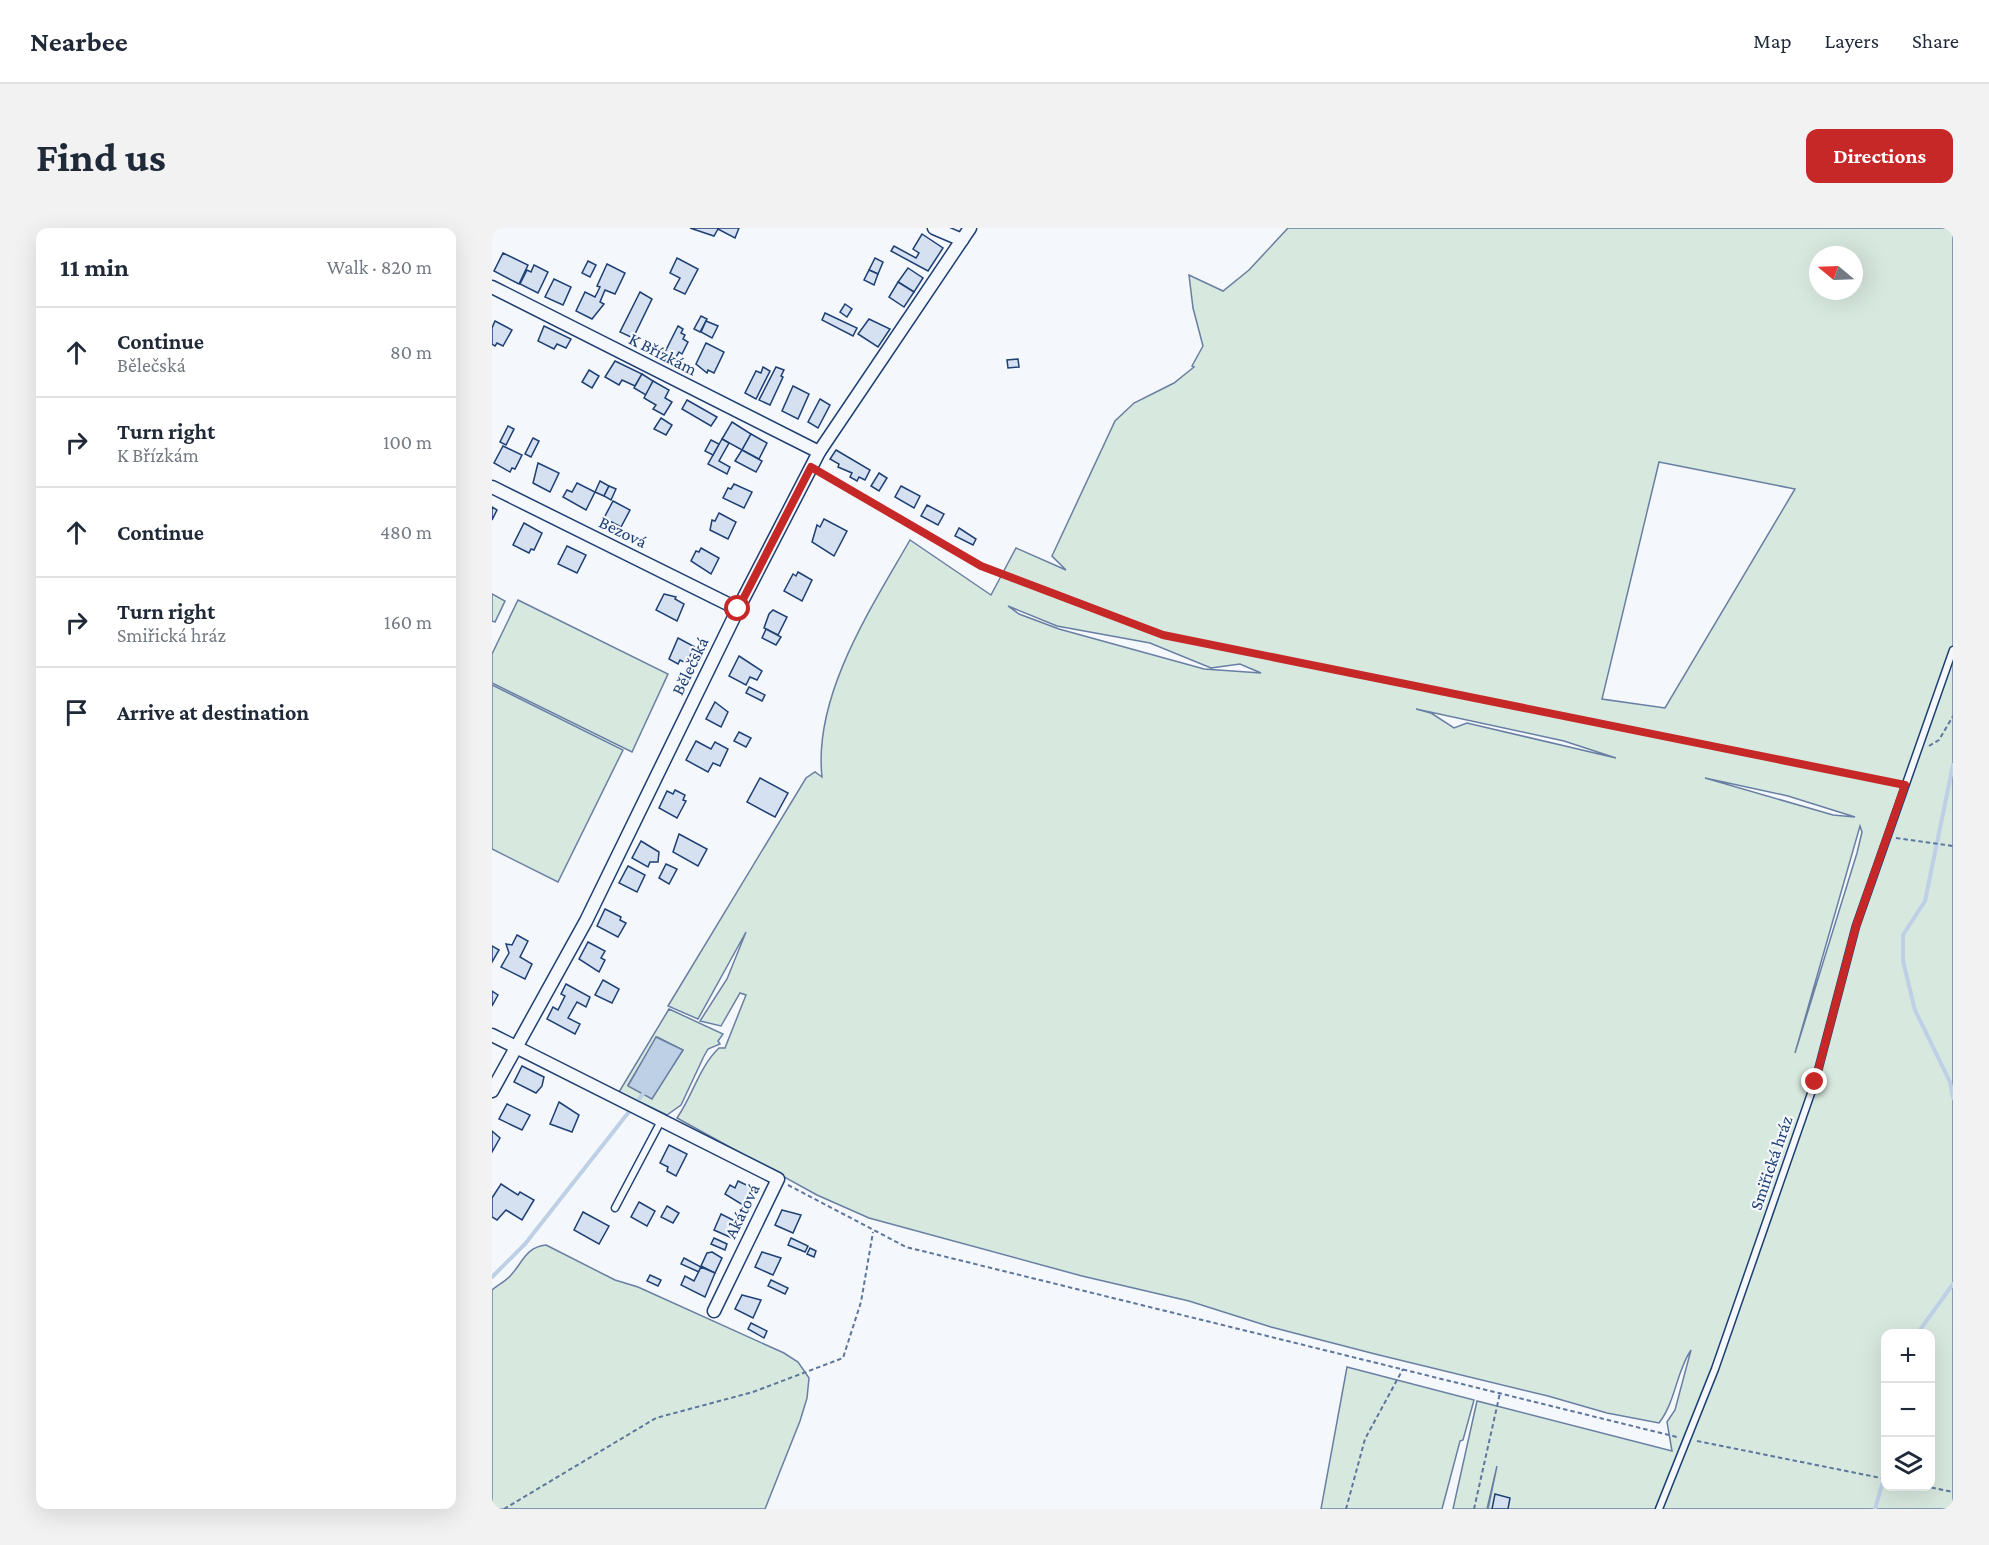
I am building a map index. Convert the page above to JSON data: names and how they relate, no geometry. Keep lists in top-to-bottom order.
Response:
{
  "streets": {
    "street": [
      "K Břízkám",
      "Bezová",
      "Bělečská",
      "Akátová"
    ],
    "lane": ["Smiřická hráz"]
  },
  "crossings": [
    ["K Břízkám", "Bělečská"],
    ["Bezová", "Bělečská"],
    ["Bělečská", "Akátová"]
  ],
  "north": "left",
  "page": {
    "header": "Nearbee",
    "nav": ["Map", "Layers", "Share"],
    "buttons": "Directions",
    "title": "Find us",
    "heading": ["11 min", "Walk · 820 m"],
    "list": [
      ["Continue", "Bělečská", "80 m"],
      ["Turn right", "K Břízkám", "100 m"],
      ["Continue", "480 m"],
      ["Turn right", "Smiřická hráz", "160 m"],
      "Arrive at destination"
    ],
    "map_buttons": ["+", "−"]
  }
}
